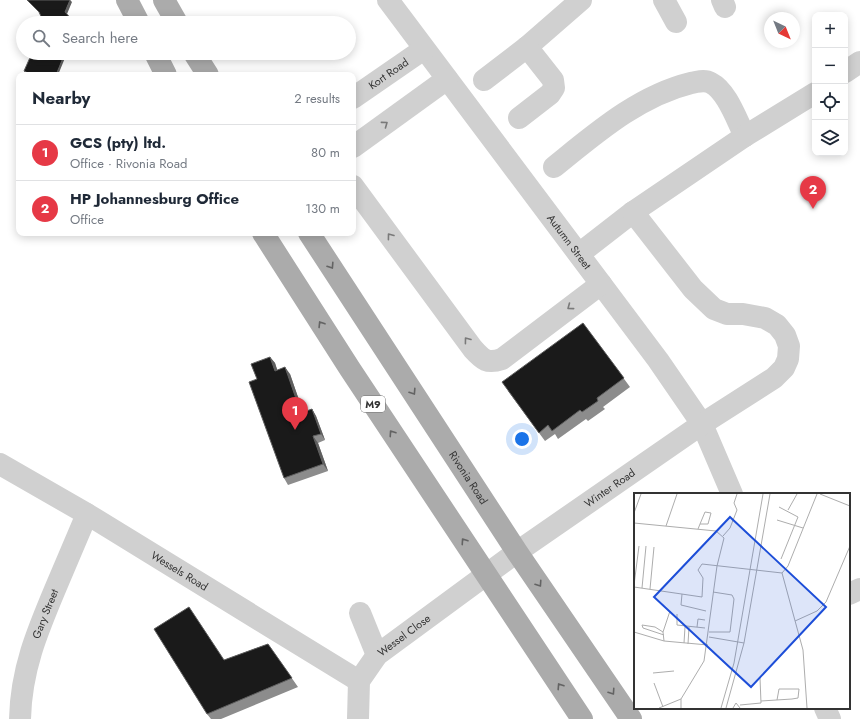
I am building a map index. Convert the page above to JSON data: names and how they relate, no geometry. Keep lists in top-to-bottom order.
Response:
{
  "streets": {
    "main road": ["M9", "Rivonia Road"],
    "street": [
      "Kort Road",
      "Autumn Street",
      "Winter Road",
      "Wessels Road",
      "Gary Street",
      "Wessel Close"
    ]
  },
  "crossings": [
    ["Kort Road", "Autumn Street"],
    ["Autumn Street", "Winter Road"],
    ["M9", "Winter Road"],
    ["M9", "Wessel Close"],
    ["Rivonia Road", "Winter Road"],
    ["Winter Road", "Wessel Close"],
    ["Wessels Road", "Gary Street"],
    ["Wessels Road", "Wessel Close"]
  ],
  "north": "bottom right",
  "page": {
    "map_buttons": ["+", "−"],
    "search": "Search here",
    "heading": ["Nearby", "2 results"],
    "list": [
      {
        "mark": "1",
        "name": "GCS (pty) ltd.",
        "note": "Office · Rivonia Road",
        "value": "80 m"
      },
      {
        "mark": "2",
        "name": "HP Johannesburg Office",
        "note": "Office",
        "value": "130 m"
      }
    ],
    "pins": ["2", "1"]
  }
}
